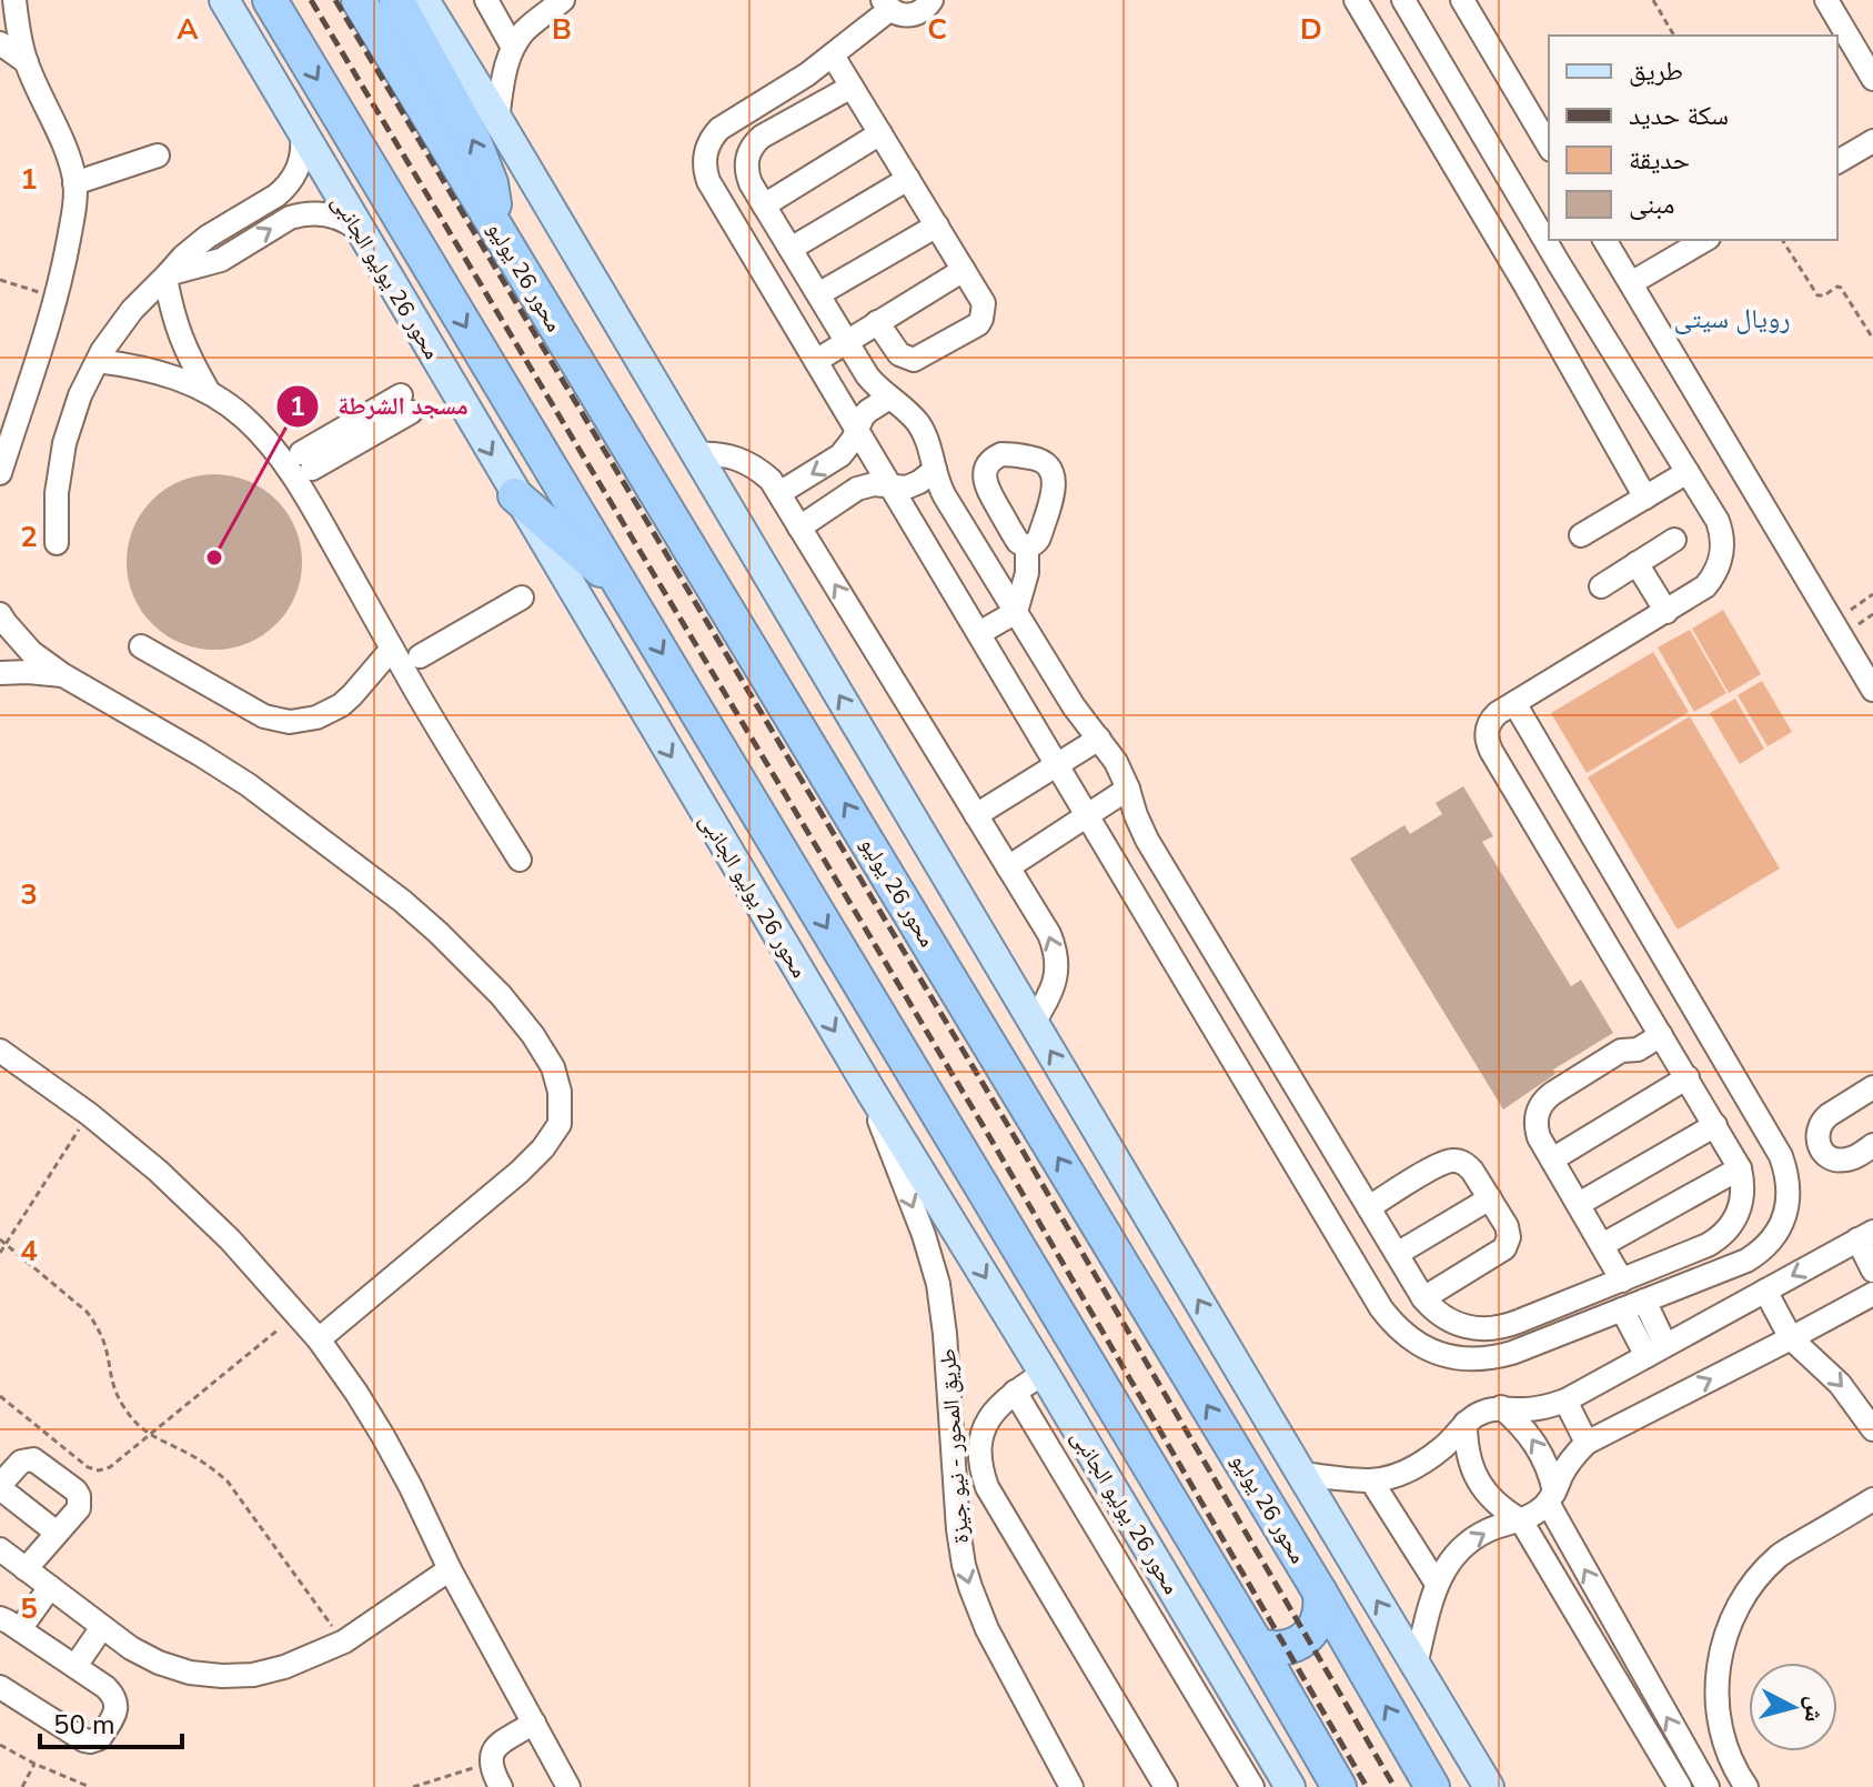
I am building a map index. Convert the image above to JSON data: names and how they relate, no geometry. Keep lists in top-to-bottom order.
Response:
{
  "streets": {
    "highway": ["محور 26 يوليو"],
    "main road": ["محور 26 يوليو الجانبى"],
    "street": ["طريق المحور - نيو جيزة"]
  },
  "crossings": [
    ["محور 26 يوليو الجانبى", "طريق المحور - نيو جيزة"]
  ],
  "districts": ["رويال سيتى"],
  "places": ["مسجد الشرطة"],
  "legend": [
    "طريق",
    "سكة حديد",
    "حديقة",
    "مبنى"
  ],
  "scale_bar": "50 m",
  "north": "right",
  "grid": {
    "columns": [
      "A",
      "B",
      "C",
      "D"
    ],
    "rows": [
      "1",
      "2",
      "3",
      "4",
      "5"
    ]
  }
}
